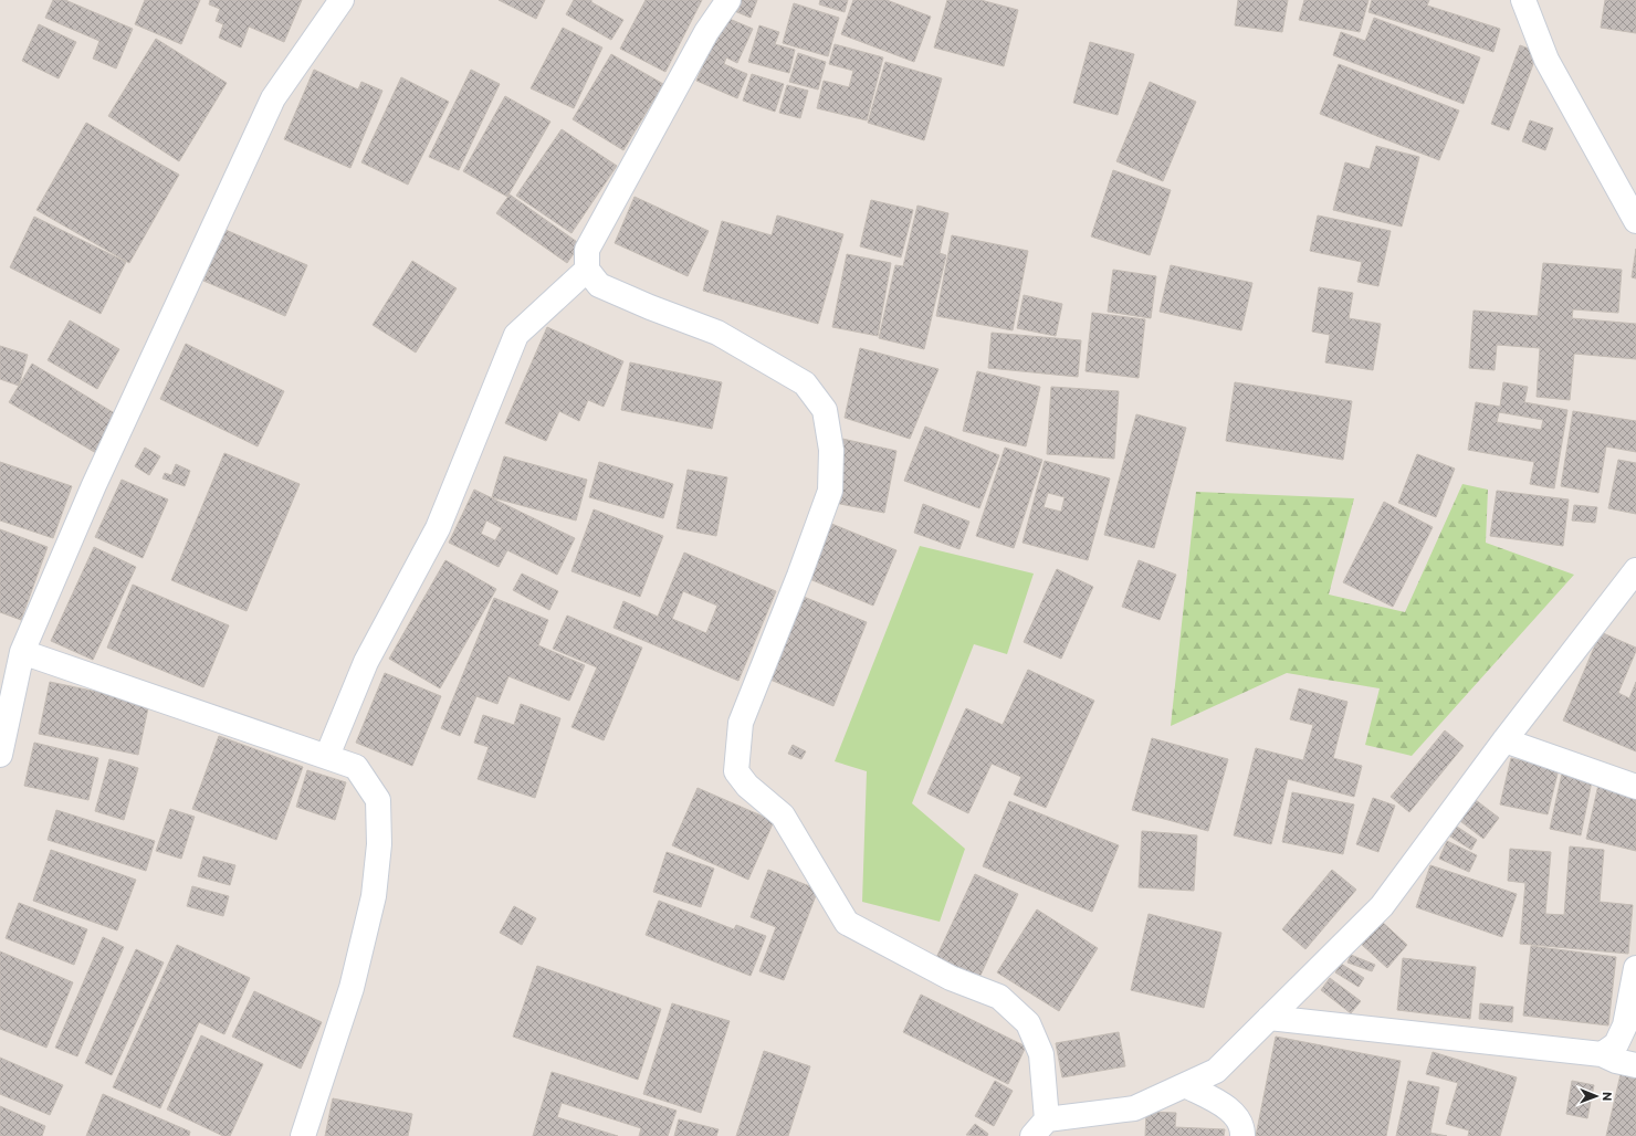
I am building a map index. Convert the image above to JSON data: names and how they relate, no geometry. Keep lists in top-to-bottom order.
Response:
{
  "north": "right"
}
